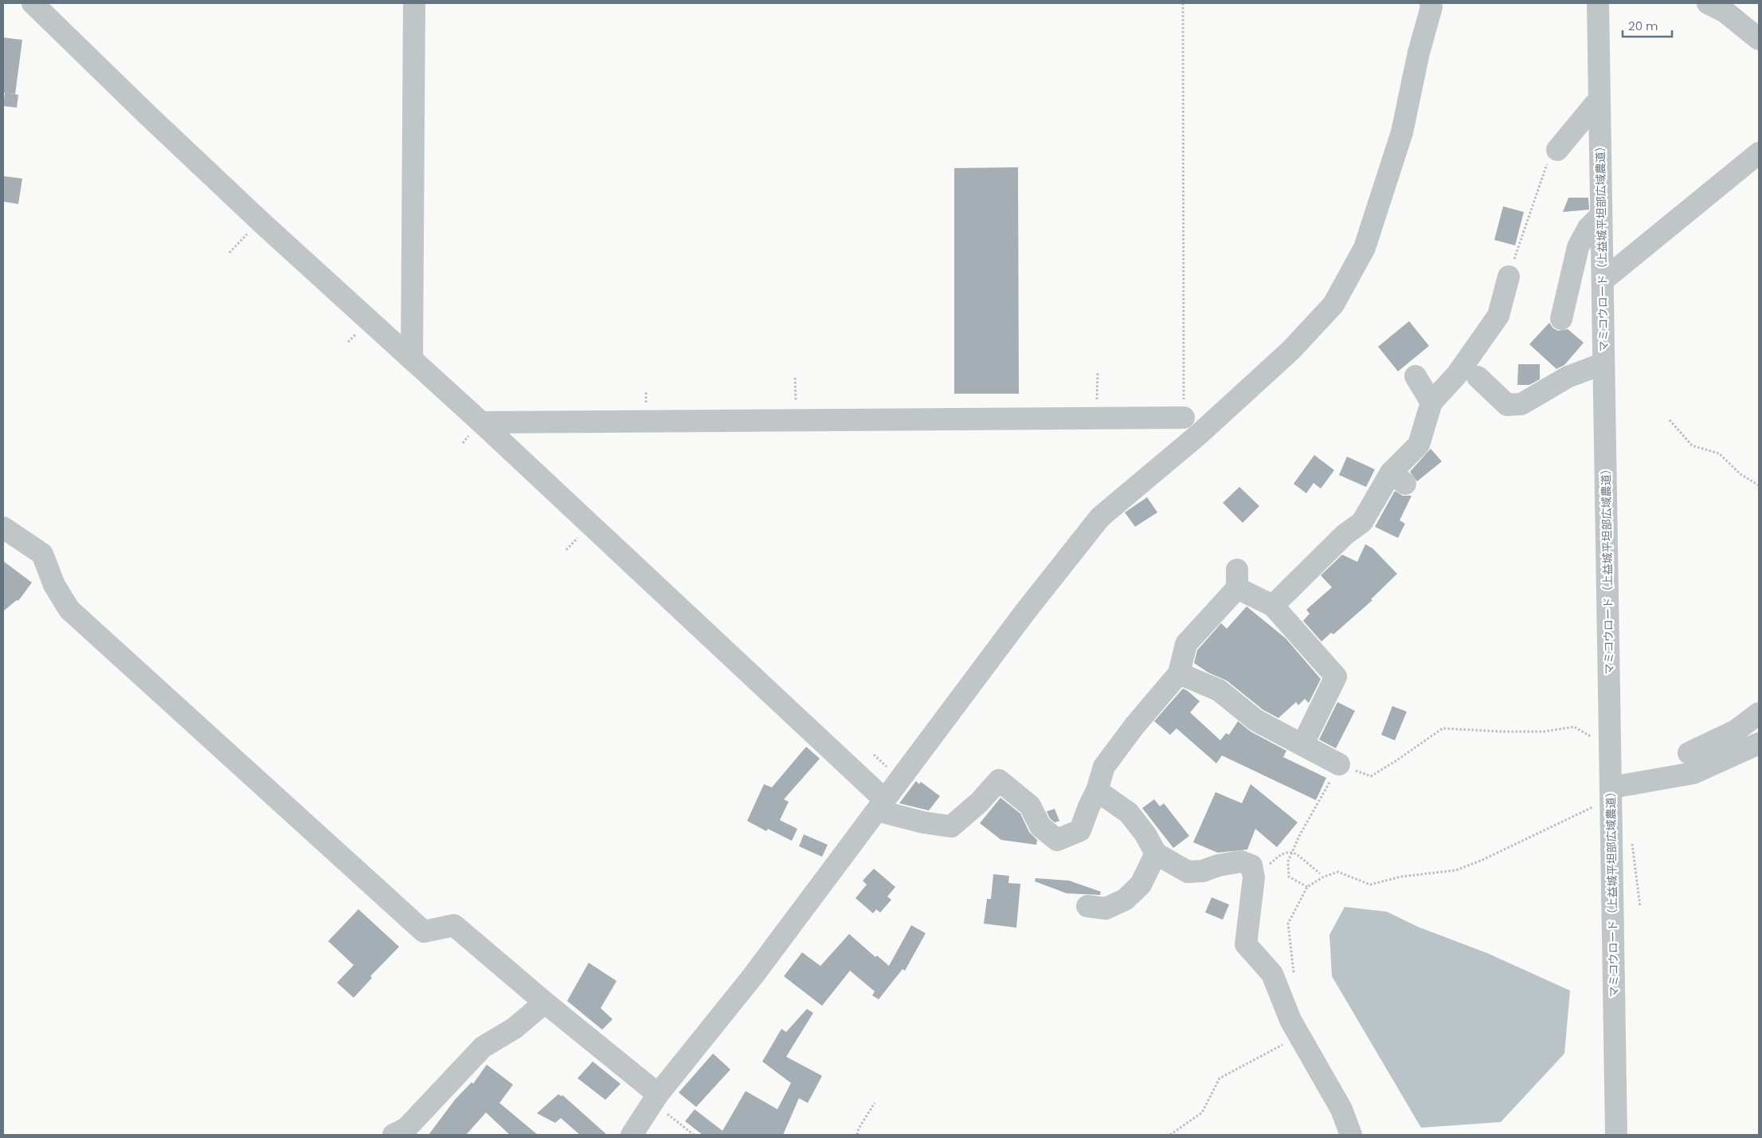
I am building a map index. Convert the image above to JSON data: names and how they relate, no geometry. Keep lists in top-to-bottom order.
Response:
{
  "streets": {
    "street": ["マミコウロード（上益城平坦部広域農道）"]
  },
  "scale_bar": "20 m"
}
